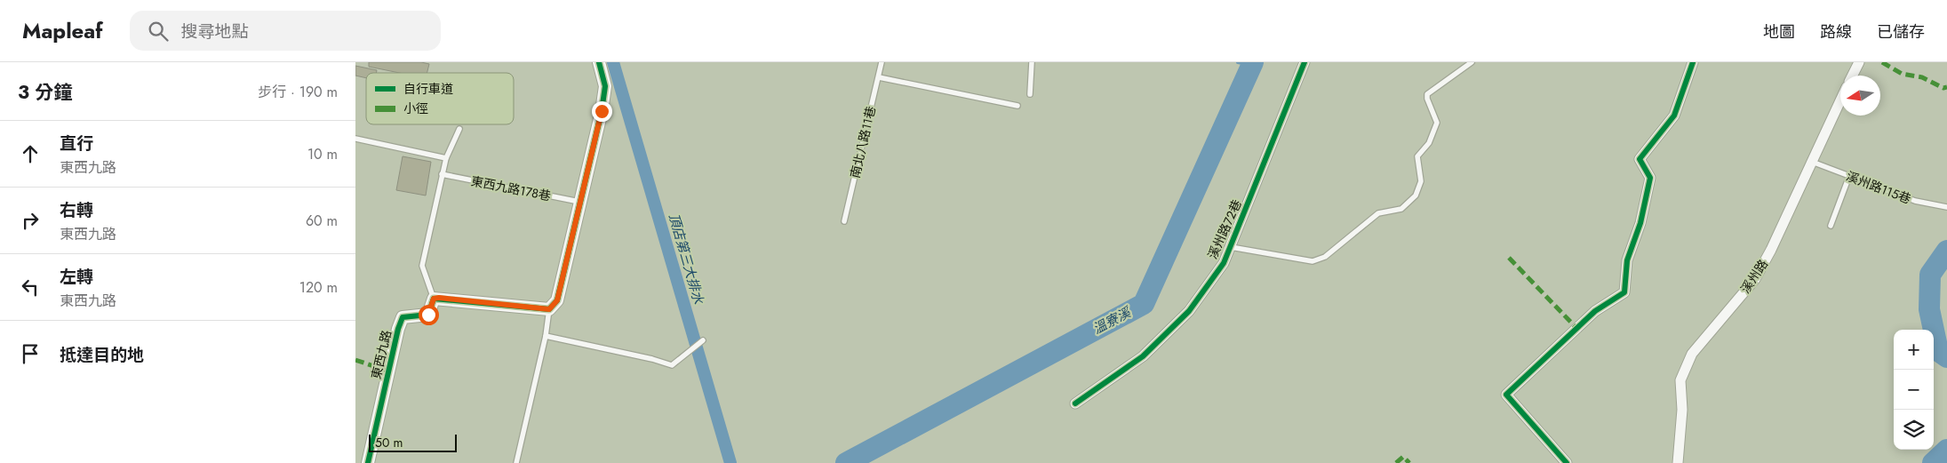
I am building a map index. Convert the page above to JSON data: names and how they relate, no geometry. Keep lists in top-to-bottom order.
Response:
{
  "streets": {
    "street": ["溪州路72巷", "溪州路", "東西九路"],
    "lane": ["南北八路11巷", "溪州路115巷", "東西九路178巷"]
  },
  "crossings": [
    ["溪州路115巷", "溪州路"]
  ],
  "water": ["頂店第三大排水", "溫寮溪"],
  "legend": ["自行車道", "小徑"],
  "scale_bar": "50 m",
  "north": "left",
  "page": {
    "header": "Mapleaf",
    "search": "搜尋地點",
    "nav": ["地圖", "路線", "已儲存"],
    "heading": ["3 分鐘", "步行 · 190 m"],
    "list": [
      ["直行", "東西九路", "10 m"],
      ["右轉", "東西九路", "60 m"],
      ["左轉", "東西九路", "120 m"],
      "抵達目的地"
    ],
    "map_buttons": ["+", "−"],
    "scale": "50 m"
  }
}
